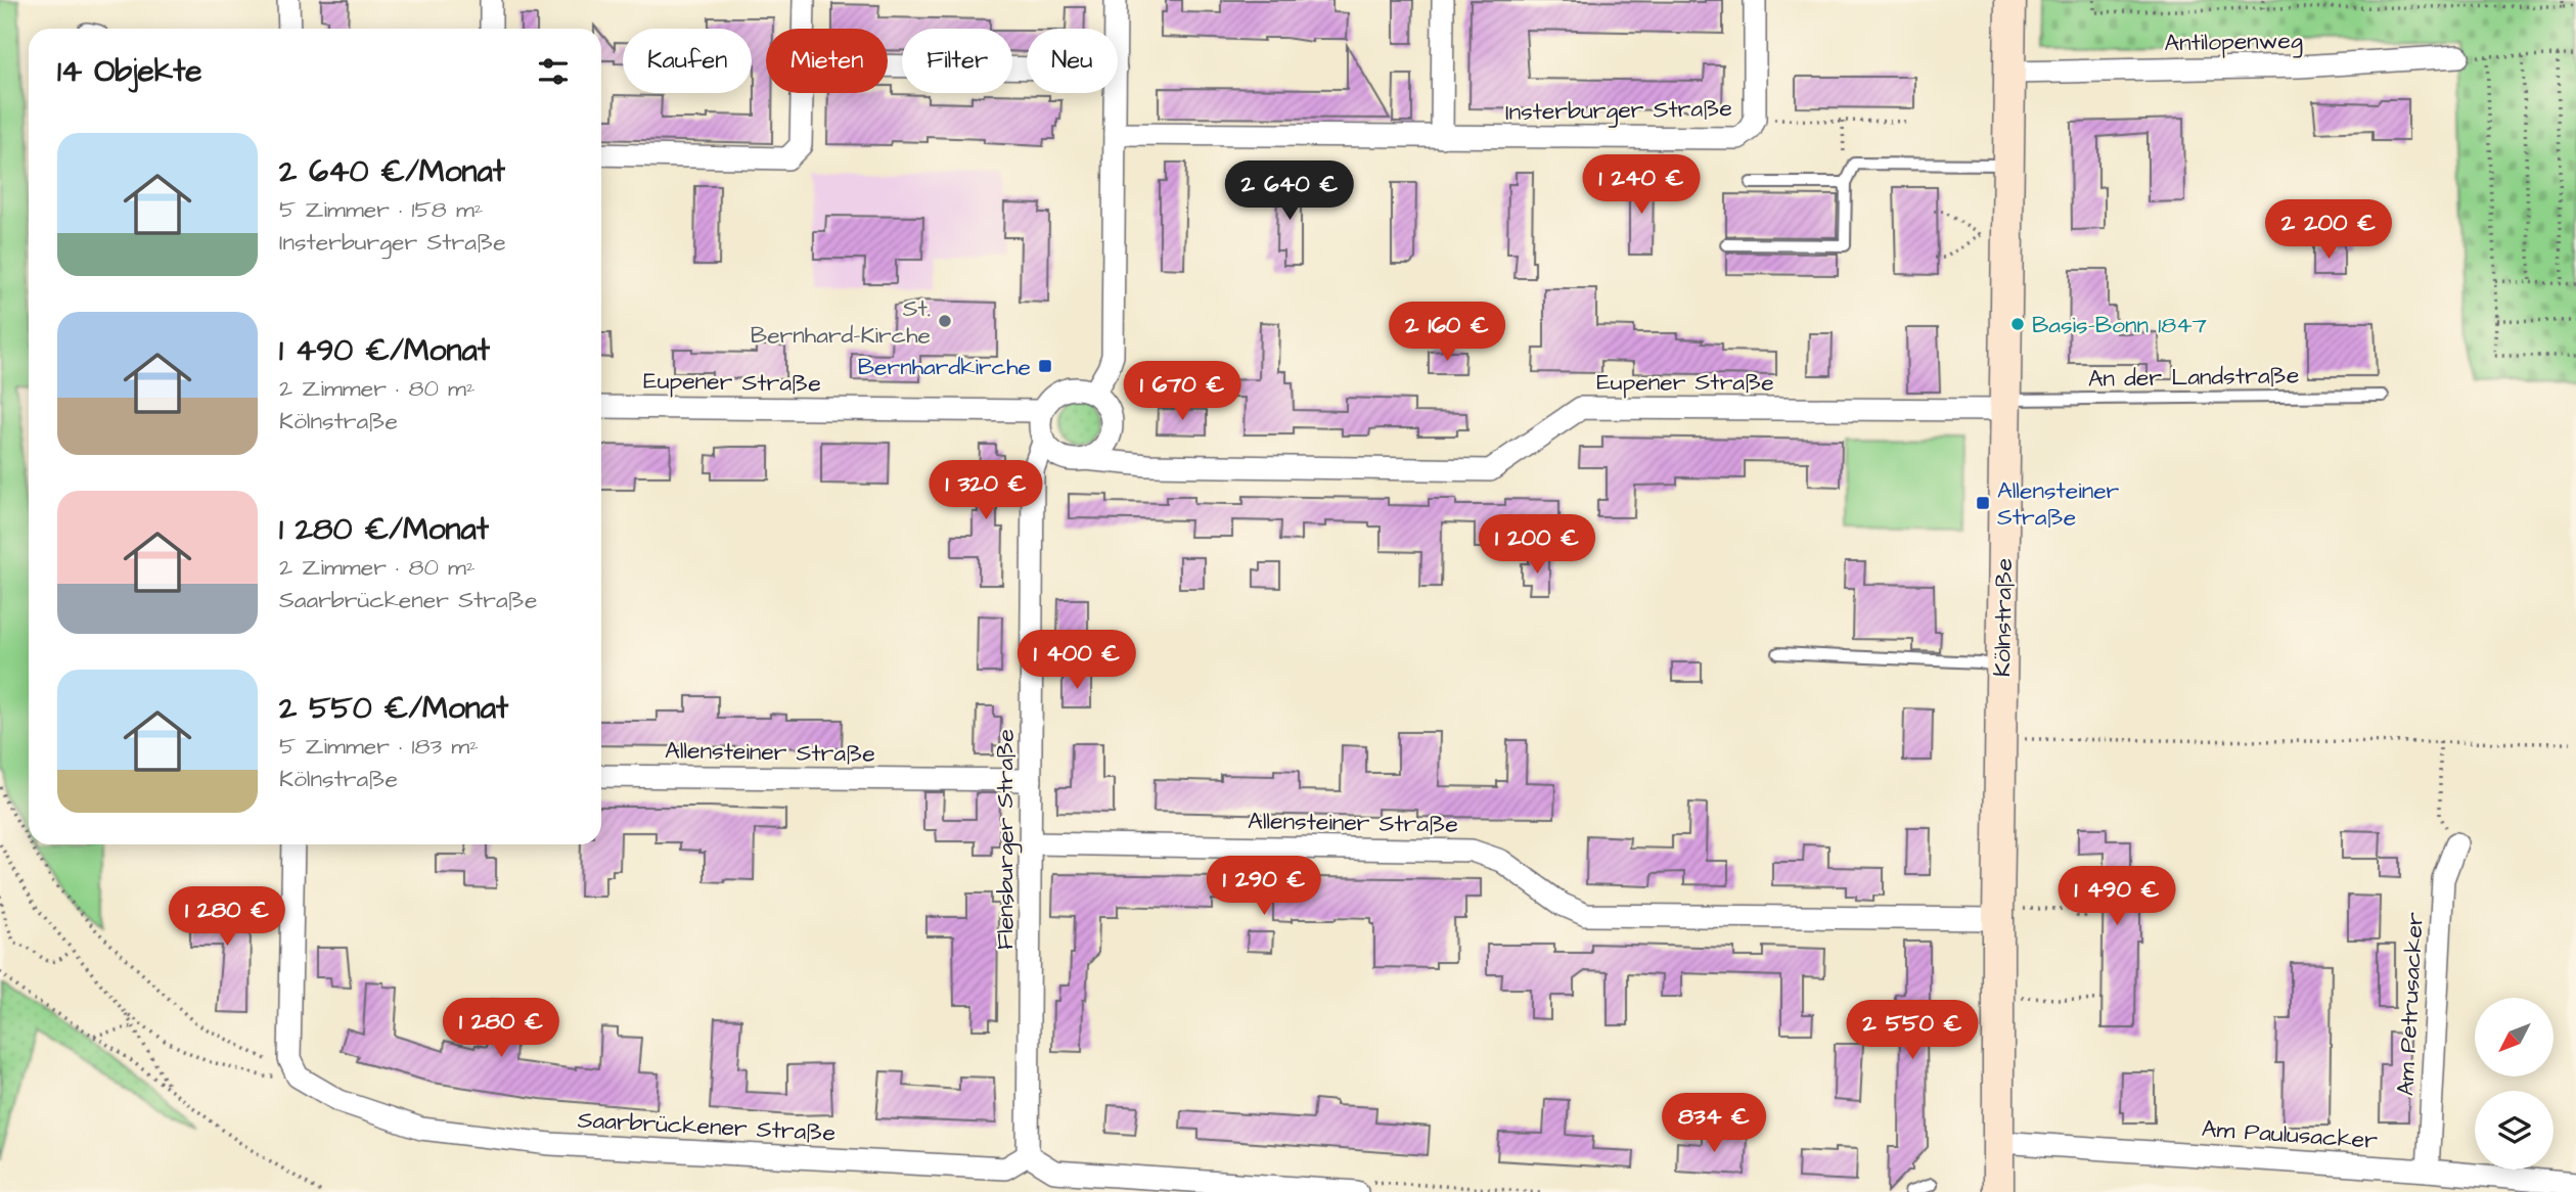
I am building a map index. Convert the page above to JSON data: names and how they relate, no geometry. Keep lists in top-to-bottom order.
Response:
{
  "streets": {
    "main road": ["Kölnstraße"],
    "street": [
      "Antilopenweg",
      "Insterburger Straße",
      "Eupener Straße",
      "Allensteiner Straße",
      "Flensburger Straße",
      "Am Petrusacker",
      "Saarbrückener Straße",
      "Am Paulusacker"
    ],
    "lane": ["An der Landstraße"]
  },
  "crossings": [
    ["Antilopenweg", "Kölnstraße"],
    ["An der Landstraße", "Eupener Straße"],
    ["An der Landstraße", "Kölnstraße"],
    ["Eupener Straße", "Kölnstraße"],
    ["Eupener Straße", "Flensburger Straße"],
    ["Kölnstraße", "Allensteiner Straße"],
    ["Kölnstraße", "Am Paulusacker"],
    ["Allensteiner Straße", "Flensburger Straße"],
    ["Flensburger Straße", "Saarbrückener Straße"],
    ["Am Petrusacker", "Am Paulusacker"]
  ],
  "places": {
    "other": ["St. Bernhard-Kirche", "Basis-Bonn 1847"],
    "transit": ["Bernhardkirche", "Allensteiner Straße"]
  },
  "north": "bottom left",
  "page": {
    "chip": [
      "Kaufen",
      "Mieten",
      "Filter",
      "Neu"
    ],
    "heading": "14 Objekte",
    "list": [
      {
        "name": "2 640 €/Monat",
        "note": "5 Zimmer · 158 m² · Insterburger Straße"
      },
      {
        "name": "1 490 €/Monat",
        "note": "2 Zimmer · 80 m² · Kölnstraße"
      },
      {
        "name": "1 280 €/Monat",
        "note": "2 Zimmer · 80 m² · Saarbrückener Straße"
      },
      {
        "name": "2 550 €/Monat",
        "note": "5 Zimmer · 183 m² · Kölnstraße"
      }
    ],
    "price": [
      "1 240 €",
      "2 640 €",
      "2 200 €",
      "2 160 €",
      "1 670 €",
      "1 320 €",
      "1 200 €",
      "1 400 €",
      "1 290 €",
      "1 490 €",
      "1 280 €",
      "1 280 €",
      "2 550 €",
      "834 €"
    ]
  }
}
